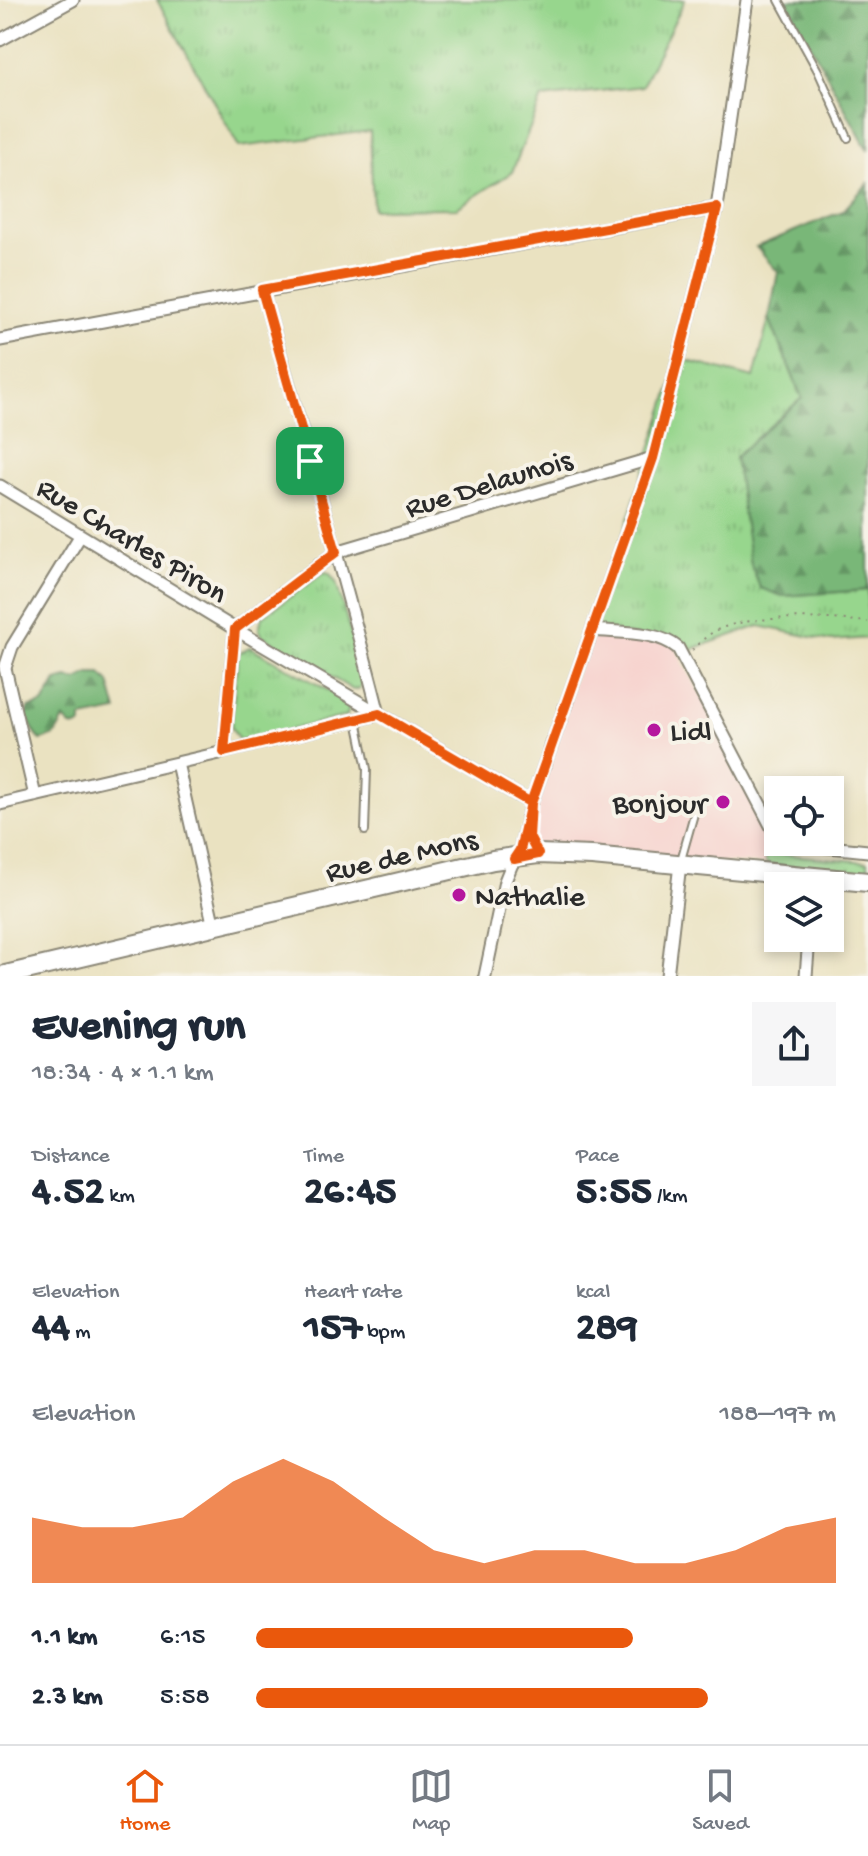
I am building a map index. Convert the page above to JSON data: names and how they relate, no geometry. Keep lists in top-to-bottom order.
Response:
{
  "streets": {
    "main road": ["Rue de Mons"],
    "street": ["Rue Delaunois", "Rue Charles Piron"]
  },
  "places": ["Lidl", "Bonjour", "Nathalie"],
  "page": {
    "heading": ["Evening run", "18:34 · 4 × 1.1 km"],
    "stats": [
      ["Distance", "4.52 km"],
      ["Time", "26:45"],
      ["Pace", "5:55 /km"],
      ["Elevation", "44 m"],
      ["Heart rate", "157 bpm"],
      ["kcal", "289"]
    ],
    "chart": ["Elevation", "188–197 m"],
    "list": [
      {
        "name": "1.1 km",
        "note": "6:15"
      },
      {
        "name": "2.3 km",
        "note": "5:58"
      }
    ],
    "tabs": ["Home", "Map", "Saved"]
  }
}
